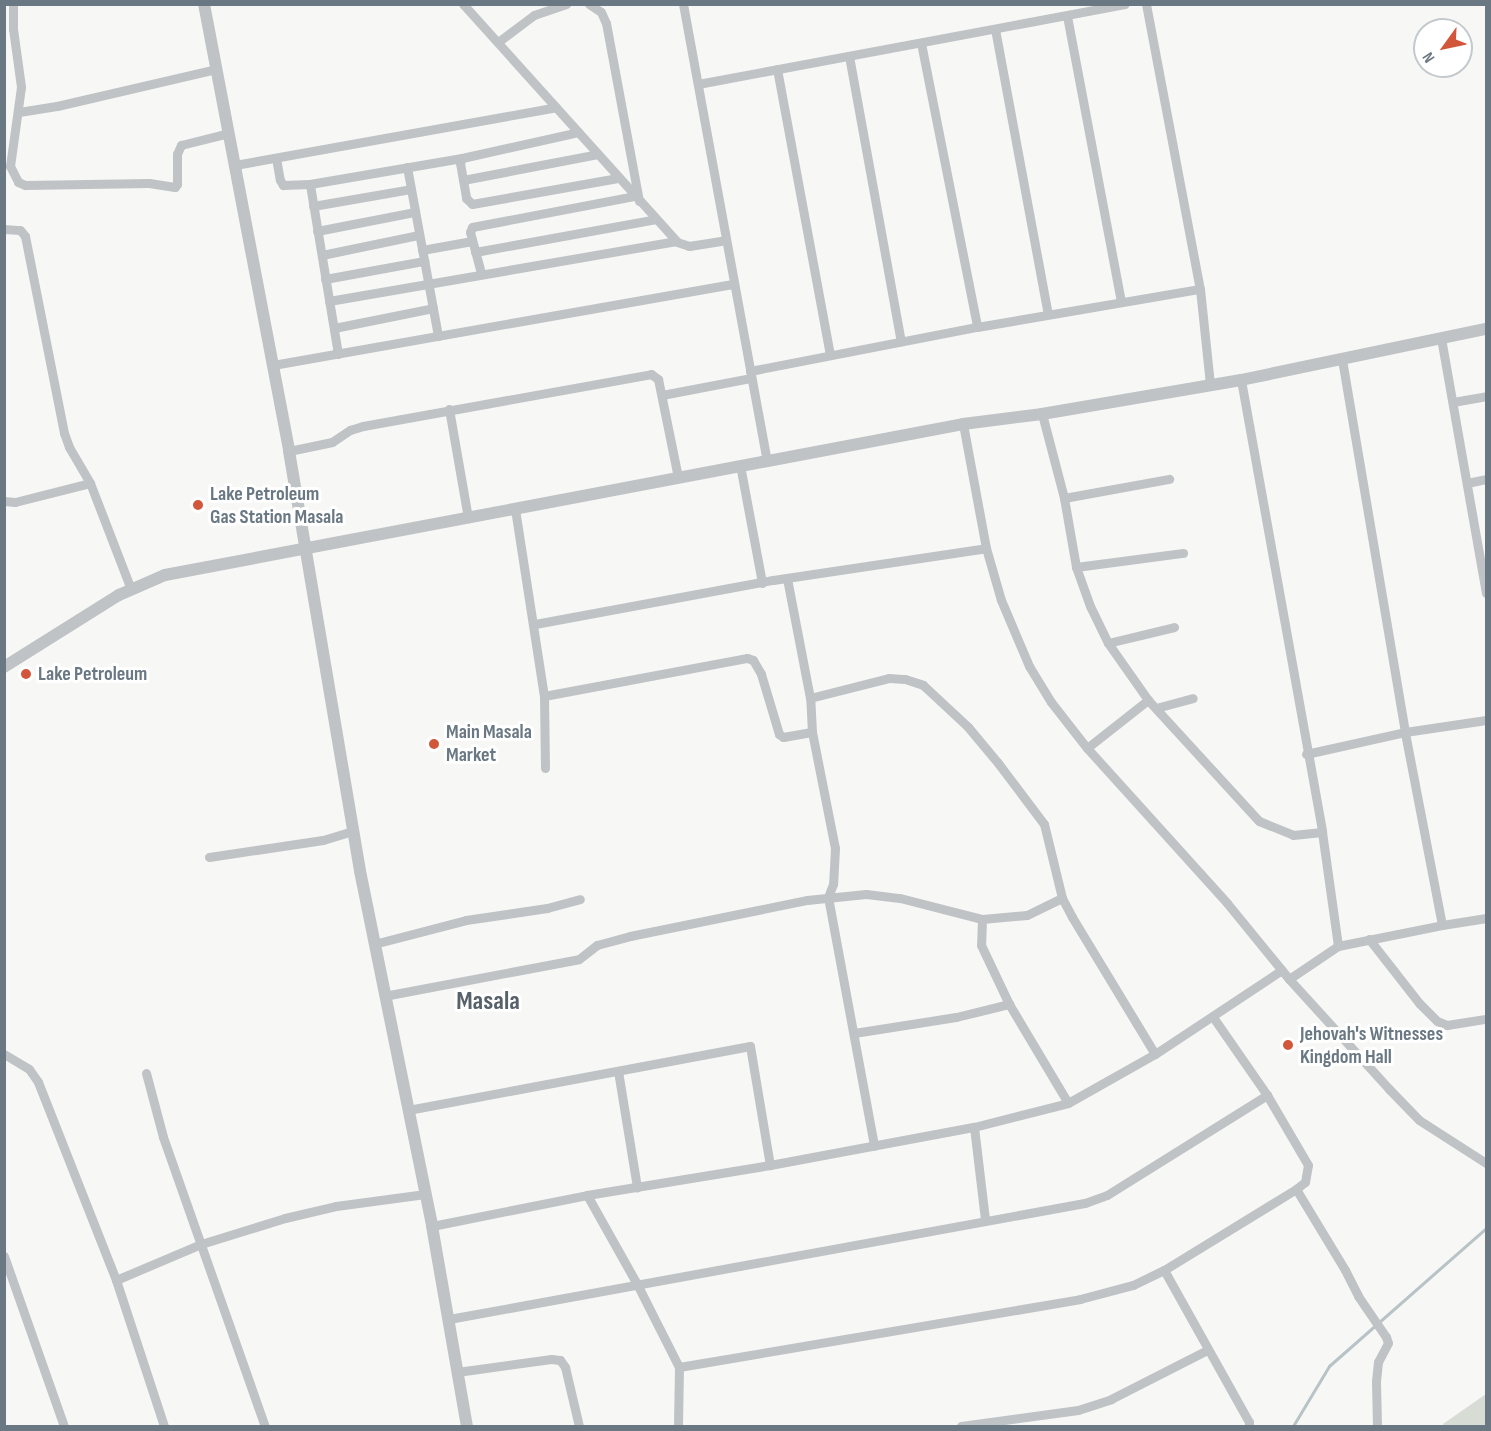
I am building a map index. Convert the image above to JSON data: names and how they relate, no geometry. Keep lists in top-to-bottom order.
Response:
{
  "districts": ["Masala"],
  "places": [
    "Lake Petroleum Gas Station Masala",
    "Lake Petroleum",
    "Main Masala Market",
    "Jehovah's Witnesses Kingdom Hall"
  ],
  "north": "bottom left"
}
